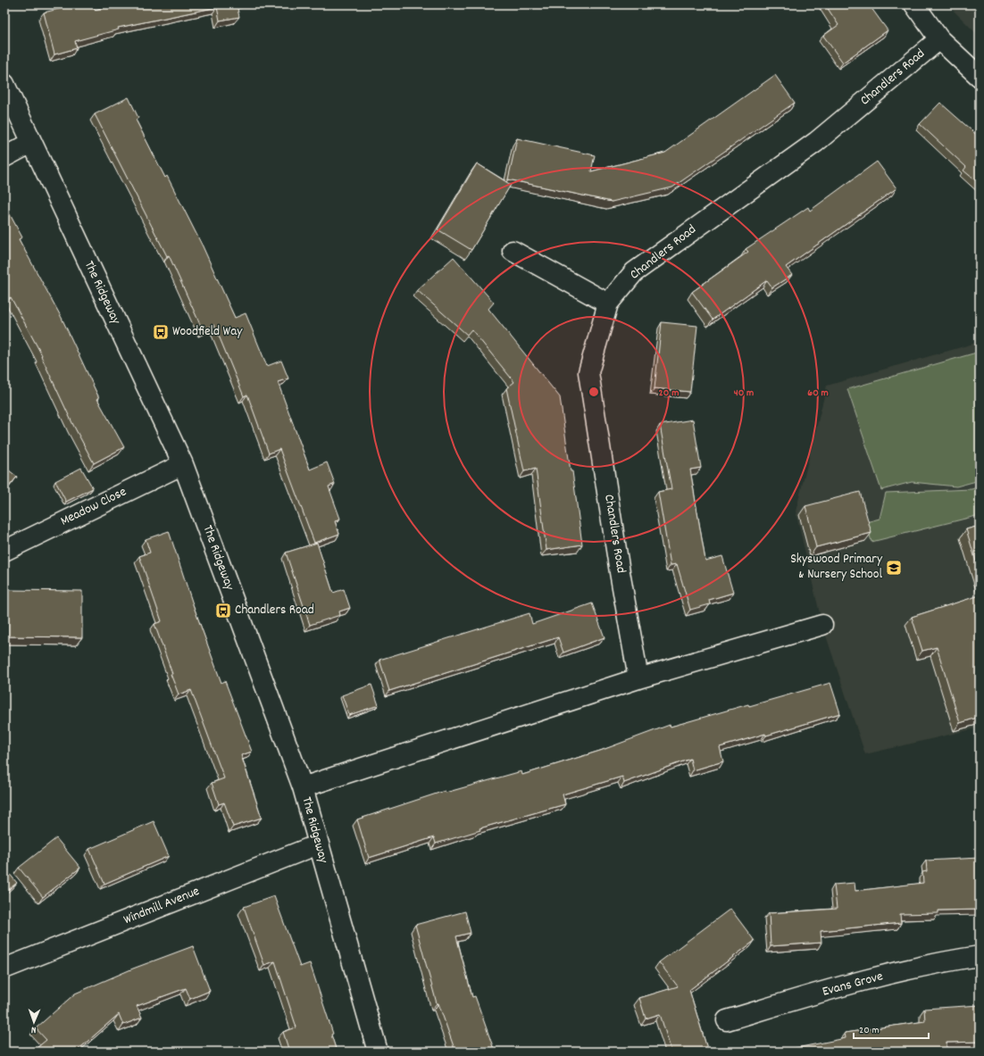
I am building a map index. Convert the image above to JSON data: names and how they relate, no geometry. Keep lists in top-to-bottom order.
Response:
{
  "streets": {
    "street": [
      "Chandlers Road",
      "The Ridgeway",
      "Meadow Close",
      "Windmill Avenue",
      "Evans Grove"
    ]
  },
  "crossings": [
    ["The Ridgeway", "Meadow Close"],
    ["The Ridgeway", "Windmill Avenue"]
  ],
  "places": {
    "bus stop": ["Woodfield Way", "Chandlers Road"],
    "school or university": ["Skyswood Primary & Nursery School"]
  },
  "scale_bar": "20 m",
  "north": "bottom",
  "rings": ["20 m", "40 m", "60 m"]
}
